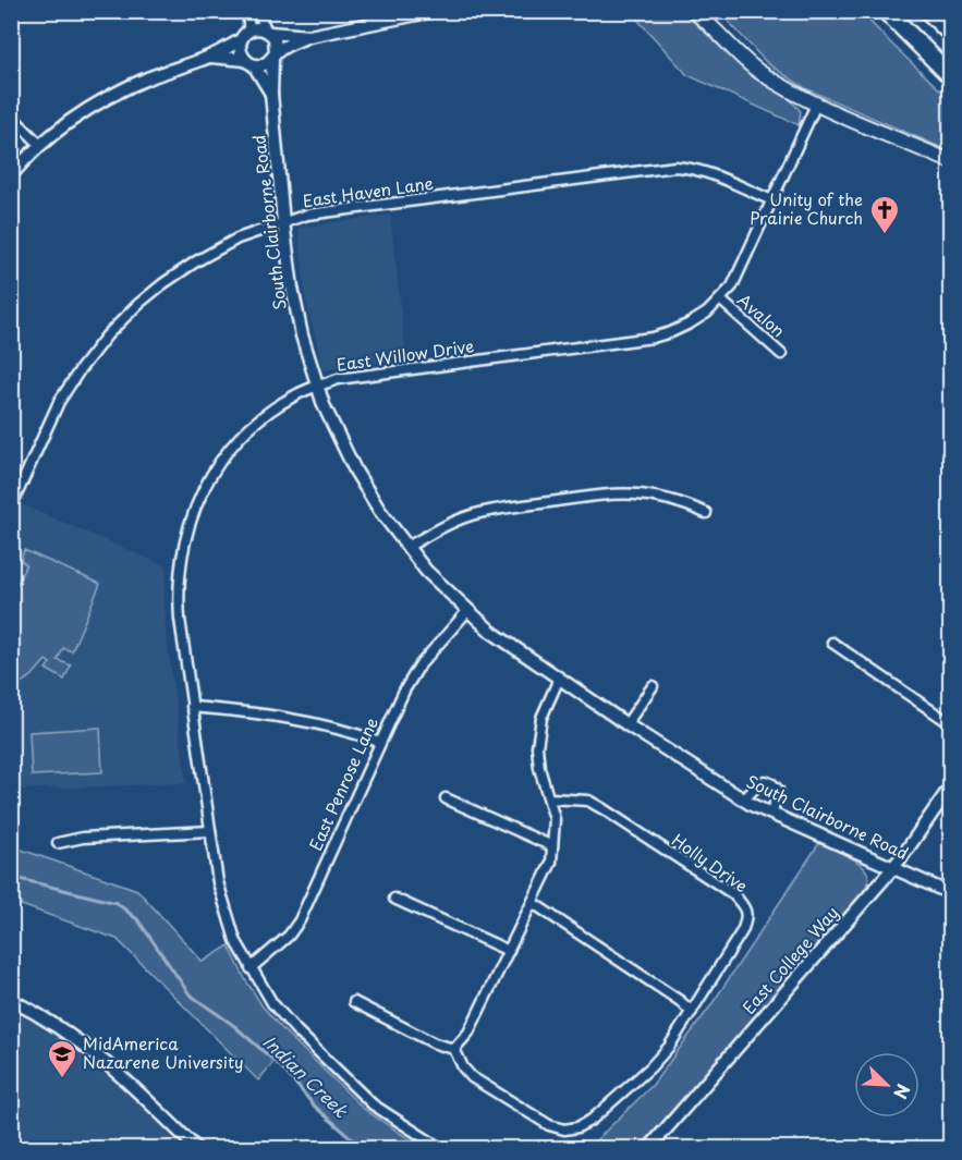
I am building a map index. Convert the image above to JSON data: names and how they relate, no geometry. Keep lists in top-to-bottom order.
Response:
{
  "streets": {
    "street": [
      "East Haven Lane",
      "South Clairborne Road",
      "Avalon",
      "East Willow Drive",
      "East Penrose Lane",
      "Holly Drive",
      "East College Way"
    ]
  },
  "crossings": [
    ["East Haven Lane", "South Clairborne Road"],
    ["East Haven Lane", "East Willow Drive"],
    ["South Clairborne Road", "East Willow Drive"],
    ["South Clairborne Road", "East Penrose Lane"],
    ["South Clairborne Road", "East College Way"],
    ["Avalon", "East Willow Drive"],
    ["East Willow Drive", "East Penrose Lane"]
  ],
  "water": ["Indian Creek"],
  "places": {
    "church": ["Unity of the Prairie Church"],
    "school or university": ["MidAmerica Nazarene University"]
  },
  "north": "bottom right"
}
